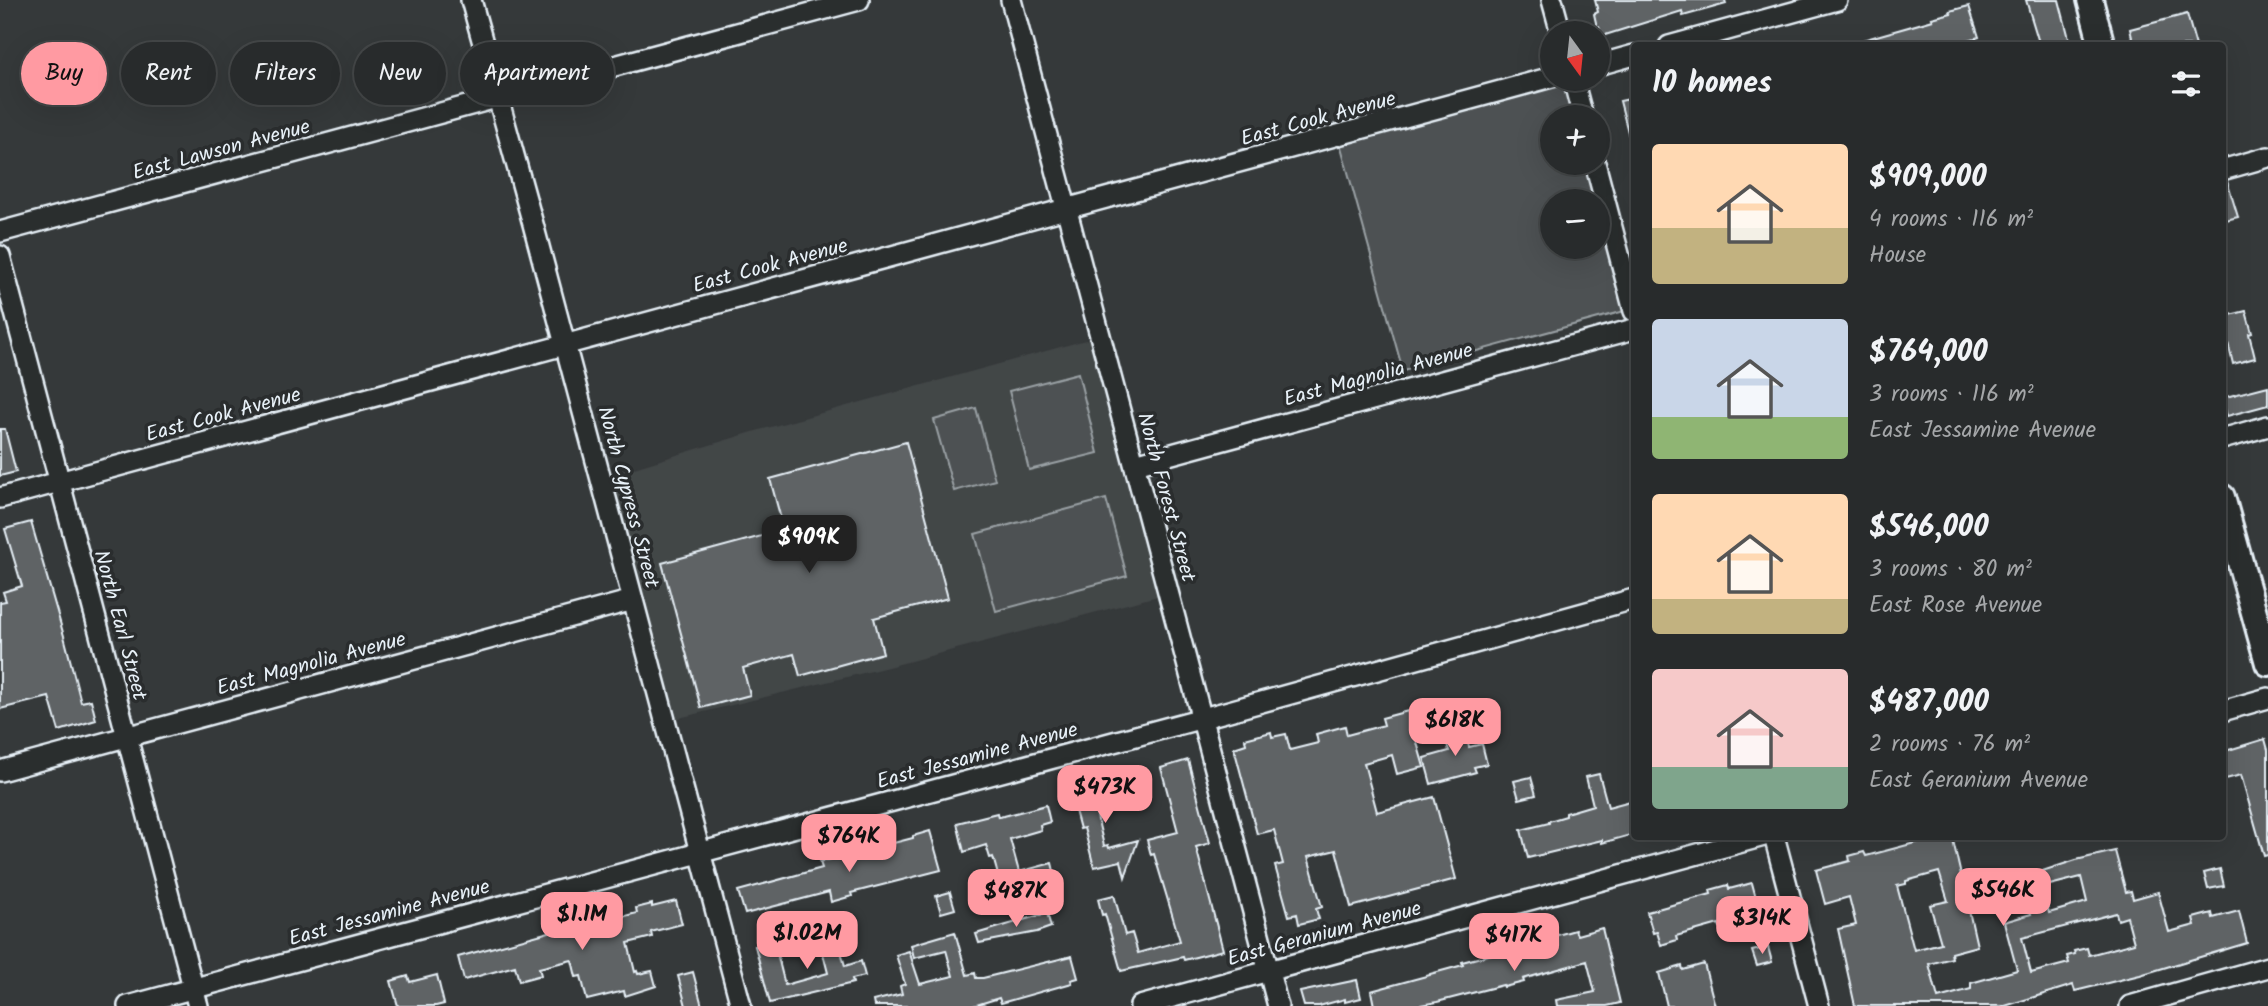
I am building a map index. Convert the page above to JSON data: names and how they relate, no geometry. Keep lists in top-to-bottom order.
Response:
{
  "streets": {
    "street": [
      "East Cook Avenue",
      "East Lawson Avenue",
      "East Magnolia Avenue",
      "North Cypress Street",
      "North Forest Street",
      "North Earl Street",
      "East Jessamine Avenue",
      "East Geranium Avenue"
    ]
  },
  "crossings": [
    ["East Cook Avenue", "North Cypress Street"],
    ["East Cook Avenue", "North Forest Street"],
    ["East Cook Avenue", "North Earl Street"],
    ["East Magnolia Avenue", "North Cypress Street"],
    ["East Magnolia Avenue", "North Forest Street"],
    ["East Magnolia Avenue", "North Earl Street"],
    ["North Cypress Street", "East Jessamine Avenue"],
    ["North Forest Street", "East Jessamine Avenue"],
    ["North Forest Street", "East Geranium Avenue"],
    ["North Earl Street", "East Jessamine Avenue"]
  ],
  "north": "bottom",
  "page": {
    "map_buttons": ["+", "−"],
    "chip": [
      "Buy",
      "Rent",
      "Filters",
      "New",
      "Apartment"
    ],
    "heading": "10 homes",
    "list": [
      {
        "name": "$909,000",
        "note": "4 rooms · 116 m² · House"
      },
      {
        "name": "$764,000",
        "note": "3 rooms · 116 m² · East Jessamine Avenue"
      },
      {
        "name": "$546,000",
        "note": "3 rooms · 80 m² · East Rose Avenue"
      },
      {
        "name": "$487,000",
        "note": "2 rooms · 76 m² · East Geranium Avenue"
      }
    ],
    "price": [
      "$909K",
      "$618K",
      "$473K",
      "$764K",
      "$546K",
      "$487K",
      "$1.1M",
      "$314K",
      "$1.02M",
      "$417K"
    ]
  }
}
